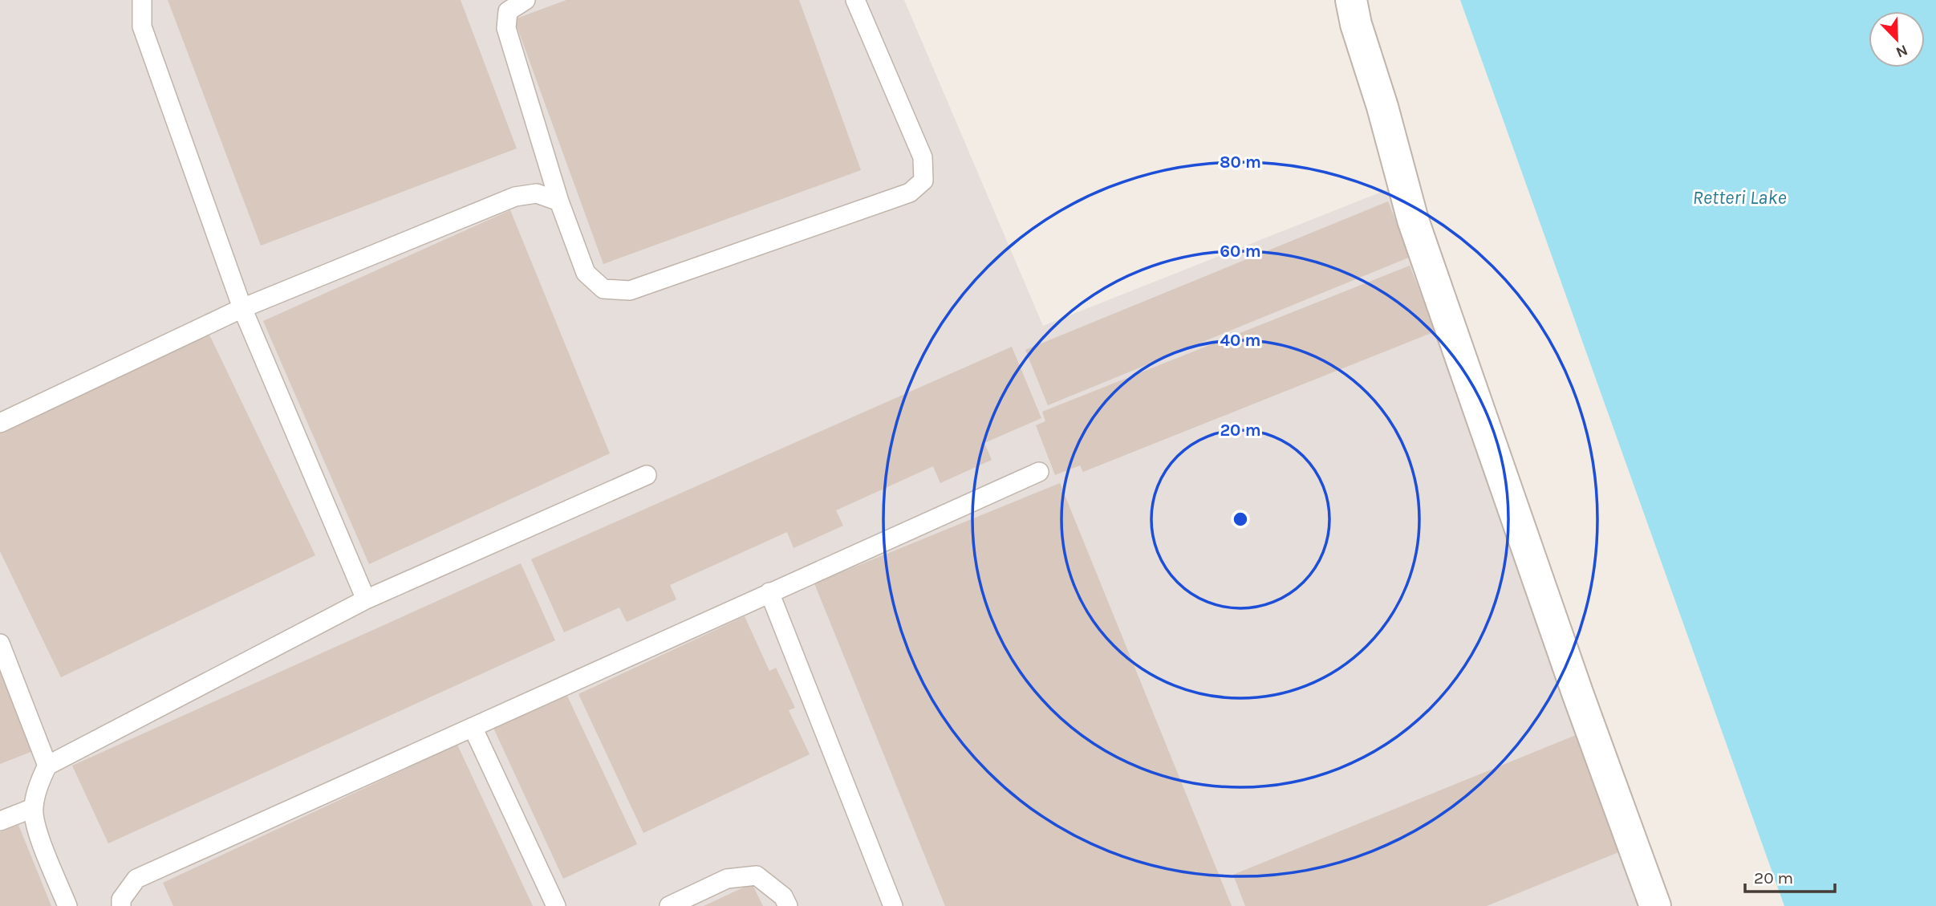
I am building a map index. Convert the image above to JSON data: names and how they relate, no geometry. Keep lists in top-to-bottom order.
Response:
{
  "water": ["Retteri Lake"],
  "scale_bar": "20 m",
  "north": "bottom right",
  "rings": [
    "80 m",
    "60 m",
    "40 m",
    "20 m"
  ]
}
